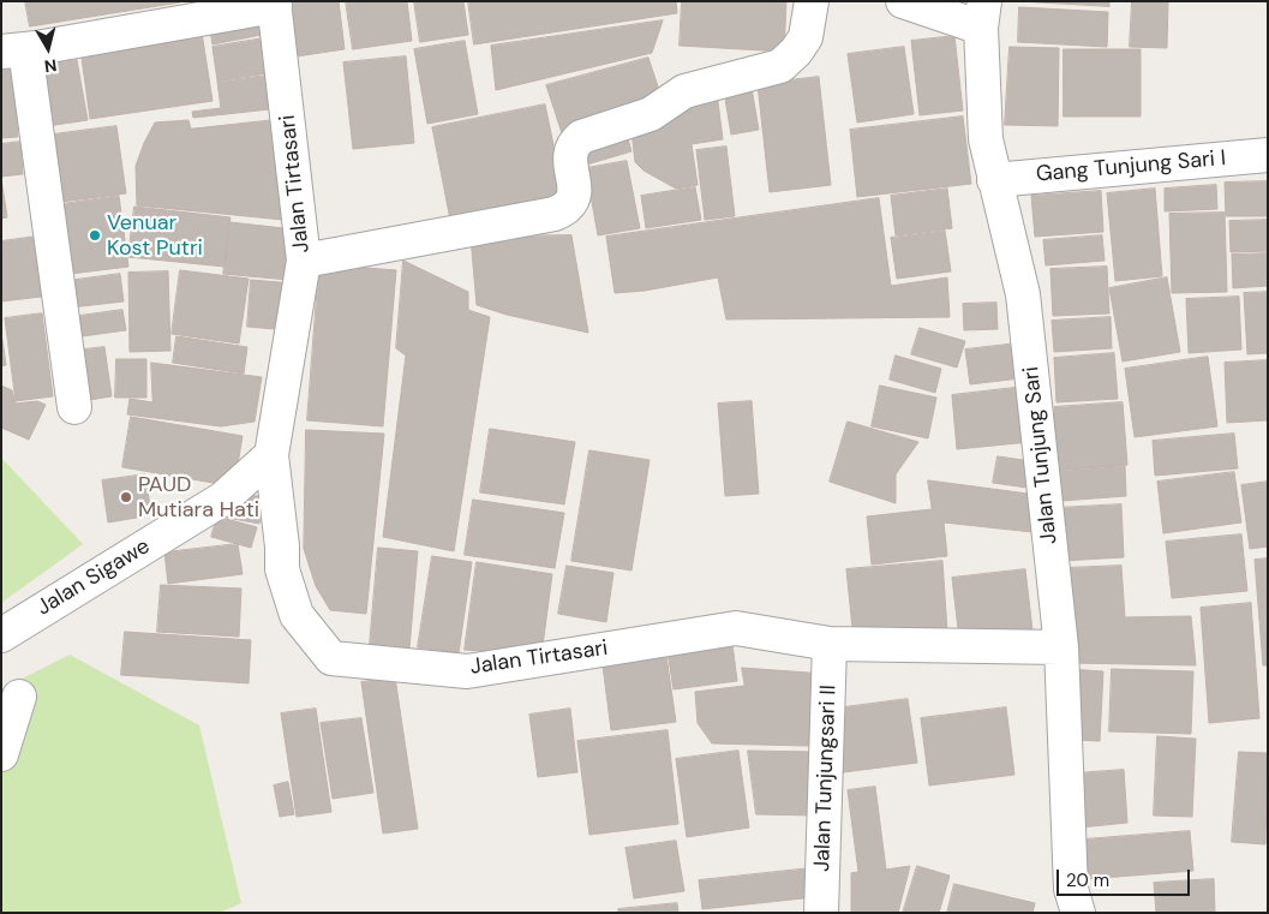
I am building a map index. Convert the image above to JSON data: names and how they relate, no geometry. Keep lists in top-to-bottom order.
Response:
{
  "streets": {
    "street": [
      "Gang Tunjung Sari I",
      "Jalan Tirtasari",
      "Jalan Tunjung Sari",
      "Jalan Sigawe",
      "Jalan Tunjungsari II"
    ]
  },
  "crossings": [
    ["Gang Tunjung Sari I", "Jalan Tunjung Sari"],
    ["Jalan Tirtasari", "Jalan Tunjung Sari"],
    ["Jalan Tirtasari", "Jalan Sigawe"],
    ["Jalan Tirtasari", "Jalan Tunjungsari II"]
  ],
  "places": ["Venuar Kost Putri", "PAUD Mutiara Hati"],
  "scale_bar": "20 m",
  "north": "bottom"
}
